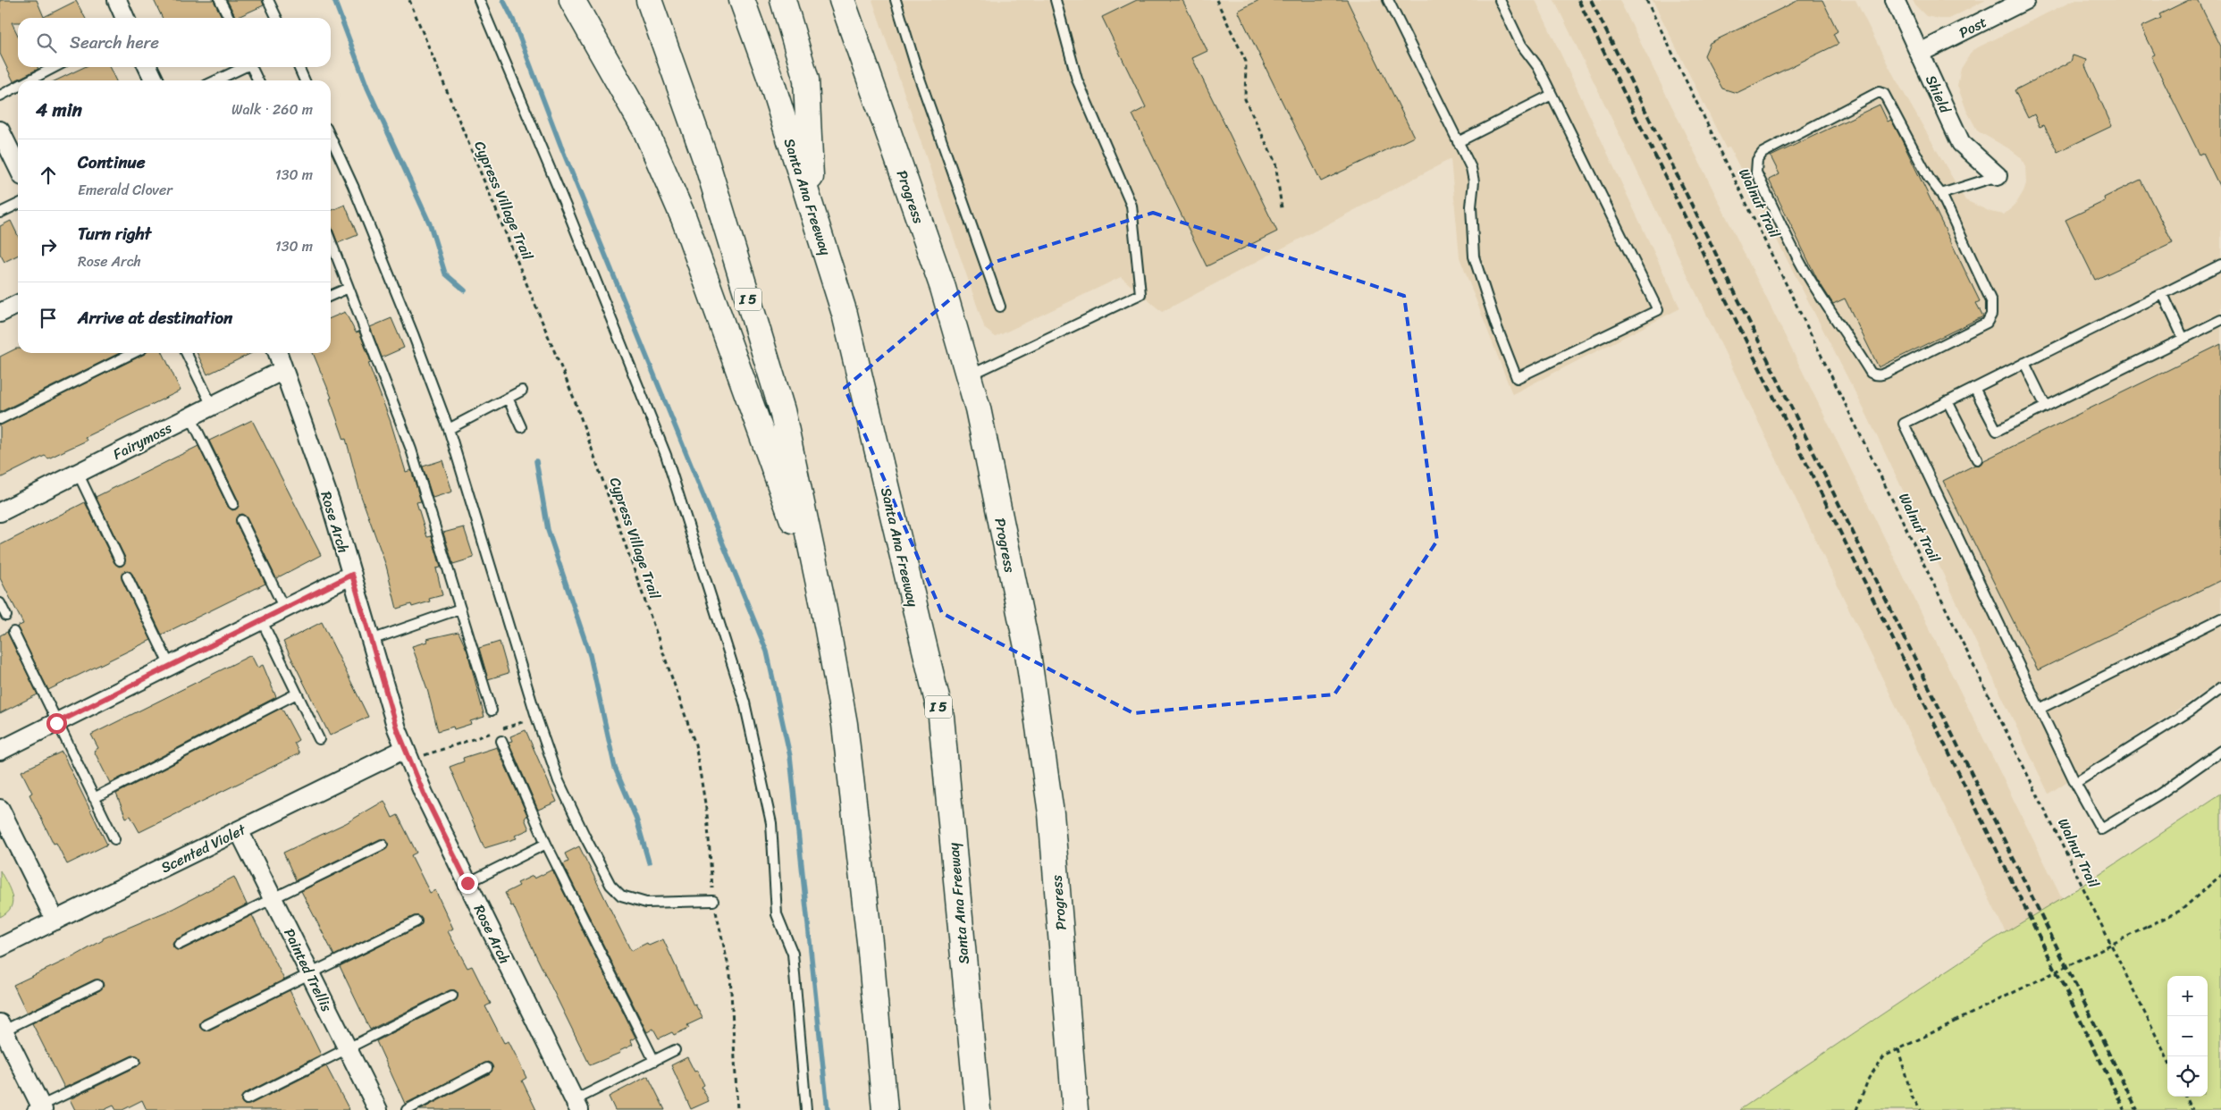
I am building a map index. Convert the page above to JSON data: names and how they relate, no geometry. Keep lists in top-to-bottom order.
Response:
{
  "streets": {
    "main road": ["Santa Ana Freeway", "Progress", "I 5"],
    "street": [
      "Post",
      "Shield",
      "Fairymoss",
      "Rose Arch",
      "Scented Violet",
      "Painted Trellis"
    ],
    "path": ["Cypress Village Trail", "Walnut Trail"]
  },
  "crossings": [
    ["Post", "Shield"],
    ["Fairymoss", "Rose Arch"],
    ["Rose Arch", "Scented Violet"],
    ["Scented Violet", "Painted Trellis"]
  ],
  "page": {
    "search": "Search here",
    "heading": ["4 min", "Walk · 260 m"],
    "list": [
      ["Continue", "Emerald Clover", "130 m"],
      ["Turn right", "Rose Arch", "130 m"],
      "Arrive at destination"
    ],
    "map_buttons": ["+", "−"]
  }
}
